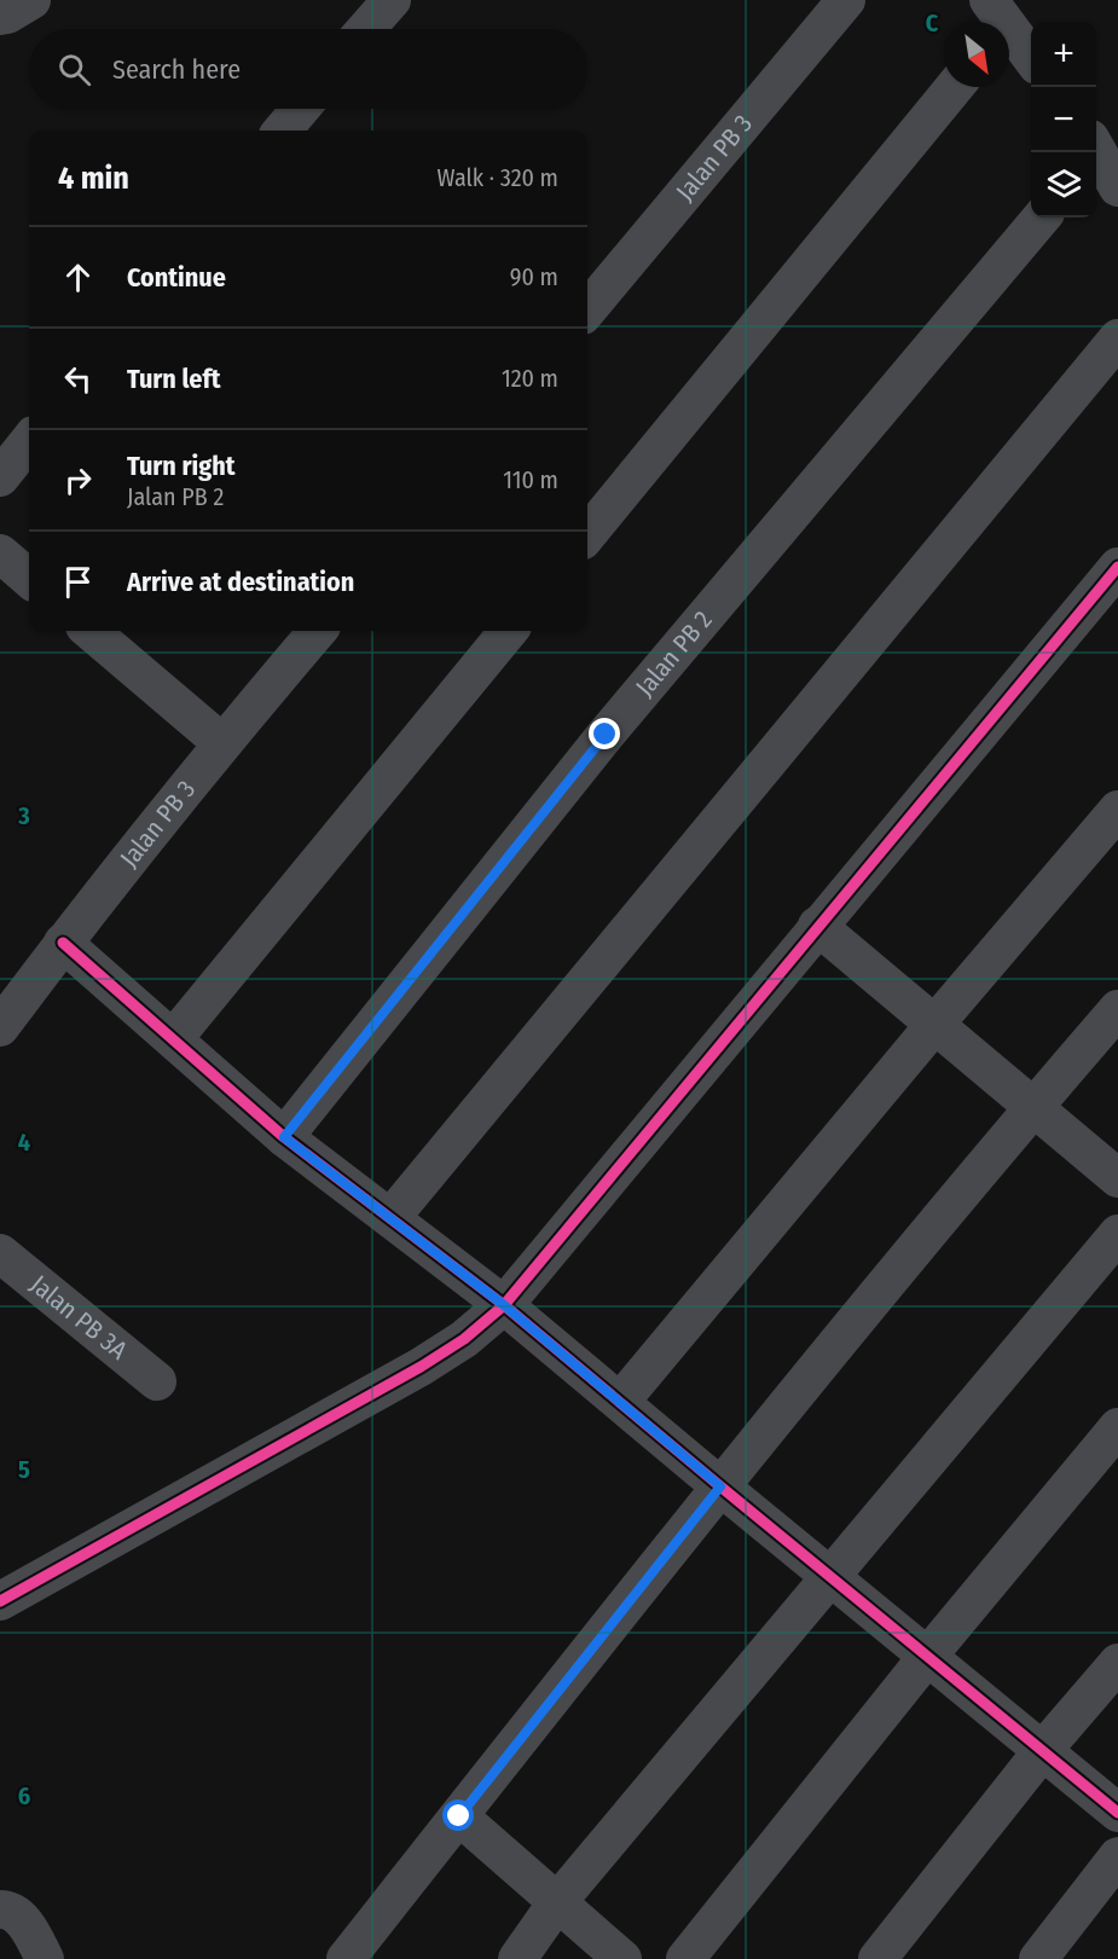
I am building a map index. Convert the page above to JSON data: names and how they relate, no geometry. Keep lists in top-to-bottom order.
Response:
{
  "streets": {
    "street": ["Jalan PB 3", "Jalan PB 2", "Jalan PB 3A"]
  },
  "north": "bottom right",
  "page": {
    "map_buttons": ["+", "−"],
    "search": "Search here",
    "heading": ["4 min", "Walk · 320 m"],
    "list": [
      ["Continue", "90 m"],
      ["Turn left", "120 m"],
      ["Turn right", "Jalan PB 2", "110 m"],
      "Arrive at destination"
    ]
  },
  "grid": {
    "columns": ["C"],
    "rows": [
      "3",
      "4",
      "5",
      "6"
    ]
  }
}
